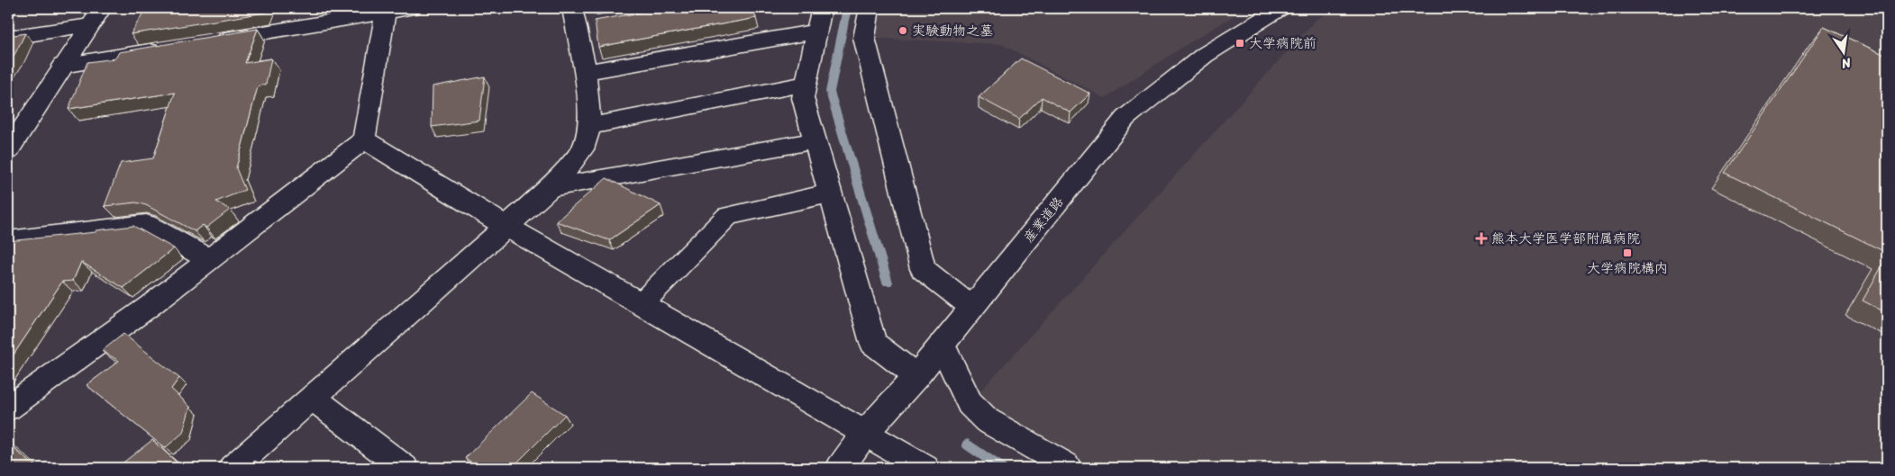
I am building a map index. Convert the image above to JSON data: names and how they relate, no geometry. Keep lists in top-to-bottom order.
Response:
{
  "streets": {
    "street": ["産業道路"]
  },
  "places": {
    "other": ["実験動物之墓"],
    "transit": ["大学病院前", "大学病院構内"],
    "health": ["熊本大学医学部附属病院"]
  },
  "north": "bottom"
}
